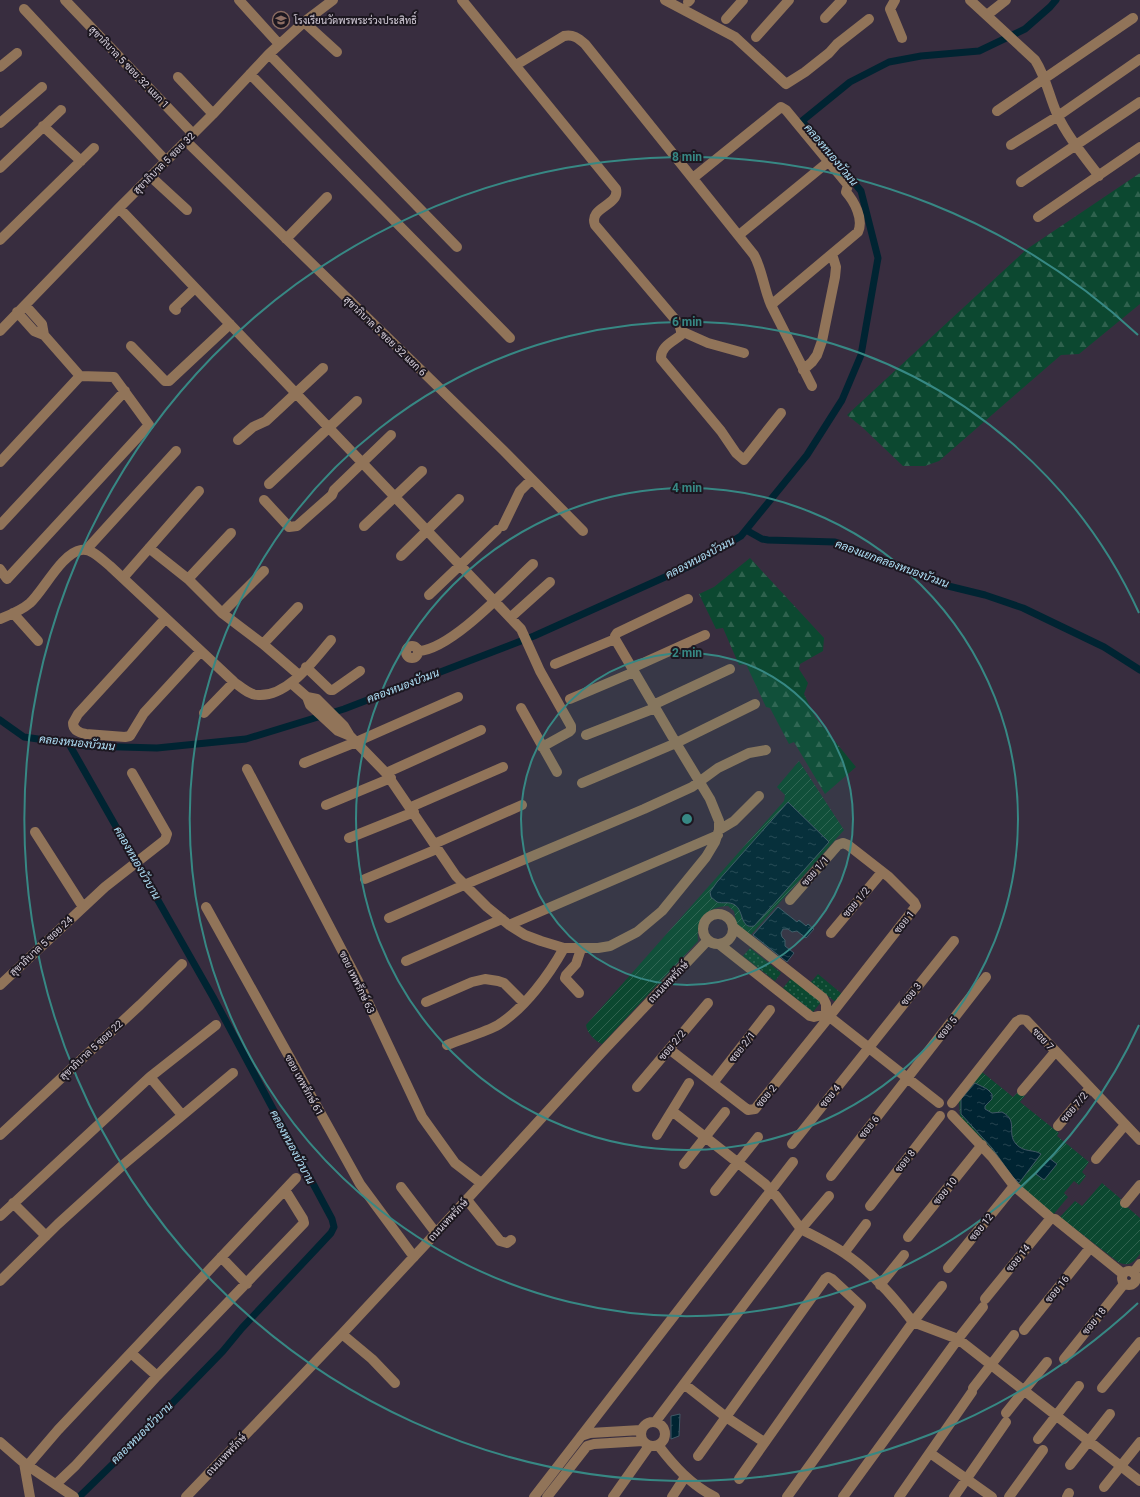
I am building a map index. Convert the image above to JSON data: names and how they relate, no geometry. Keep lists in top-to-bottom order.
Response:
{
  "streets": {
    "street": [
      "สุขาภิบาล 5 ซอย 32 แยก 1",
      "สุขาภิบาล 5 ซอย 32",
      "สุขาภิบาล 5 ซอย 32 แยก 6",
      "ซอย 1/1",
      "ซอย 1/2",
      "ซอย 1",
      "สุขาภิบาล 5 ซอย 24",
      "ซอย เทพรักษ์ 63",
      "ถนนเทพรักษ์",
      "ซอย 3",
      "ซอย 5",
      "ซอย 7",
      "ซอย 2/2",
      "ซอย 2/1",
      "สุขาภิบาล 5 ซอย 22",
      "ซอย เทพรักษ์ 61",
      "ซอย 2",
      "ซอย 4",
      "ซอย 7/2",
      "ซอย 6",
      "ซอย 8",
      "ซอย 10",
      "ซอย 12",
      "ซอย 14",
      "ซอย 16",
      "ซอย 18"
    ]
  },
  "crossings": [
    ["สุขาภิบาล 5 ซอย 32 แยก 1", "สุขาภิบาล 5 ซอย 32"],
    ["สุขาภิบาล 5 ซอย 32 แยก 1", "สุขาภิบาล 5 ซอย 32 แยก 6"],
    ["สุขาภิบาล 5 ซอย 32", "สุขาภิบาล 5 ซอย 32 แยก 6"],
    ["ซอย 1/1", "ซอย 1"],
    ["ซอย 1/2", "ซอย 1"],
    ["ซอย 1", "ซอย 2"],
    ["ซอย เทพรักษ์ 63", "ถนนเทพรักษ์"],
    ["ถนนเทพรักษ์", "ซอย เทพรักษ์ 61"],
    ["ซอย 3", "ซอย 4"],
    ["ซอย 5", "ซอย 6"],
    ["ซอย 7", "ซอย 7/2"],
    ["ซอย 7", "ซอย 8"],
    ["ซอย 2/2", "ซอย 2"],
    ["ซอย 2/1", "ซอย 2"]
  ],
  "water": ["คลองหนองบัวมน", "คลองแยกคลองหนองบัวมน", "คลองหนองบัวบาน"],
  "places": {
    "school or university": ["โรงเรียนวัดพรพระร่วงประสิทธิ์"]
  },
  "rings": [
    "8 min",
    "6 min",
    "4 min",
    "2 min"
  ]
}
